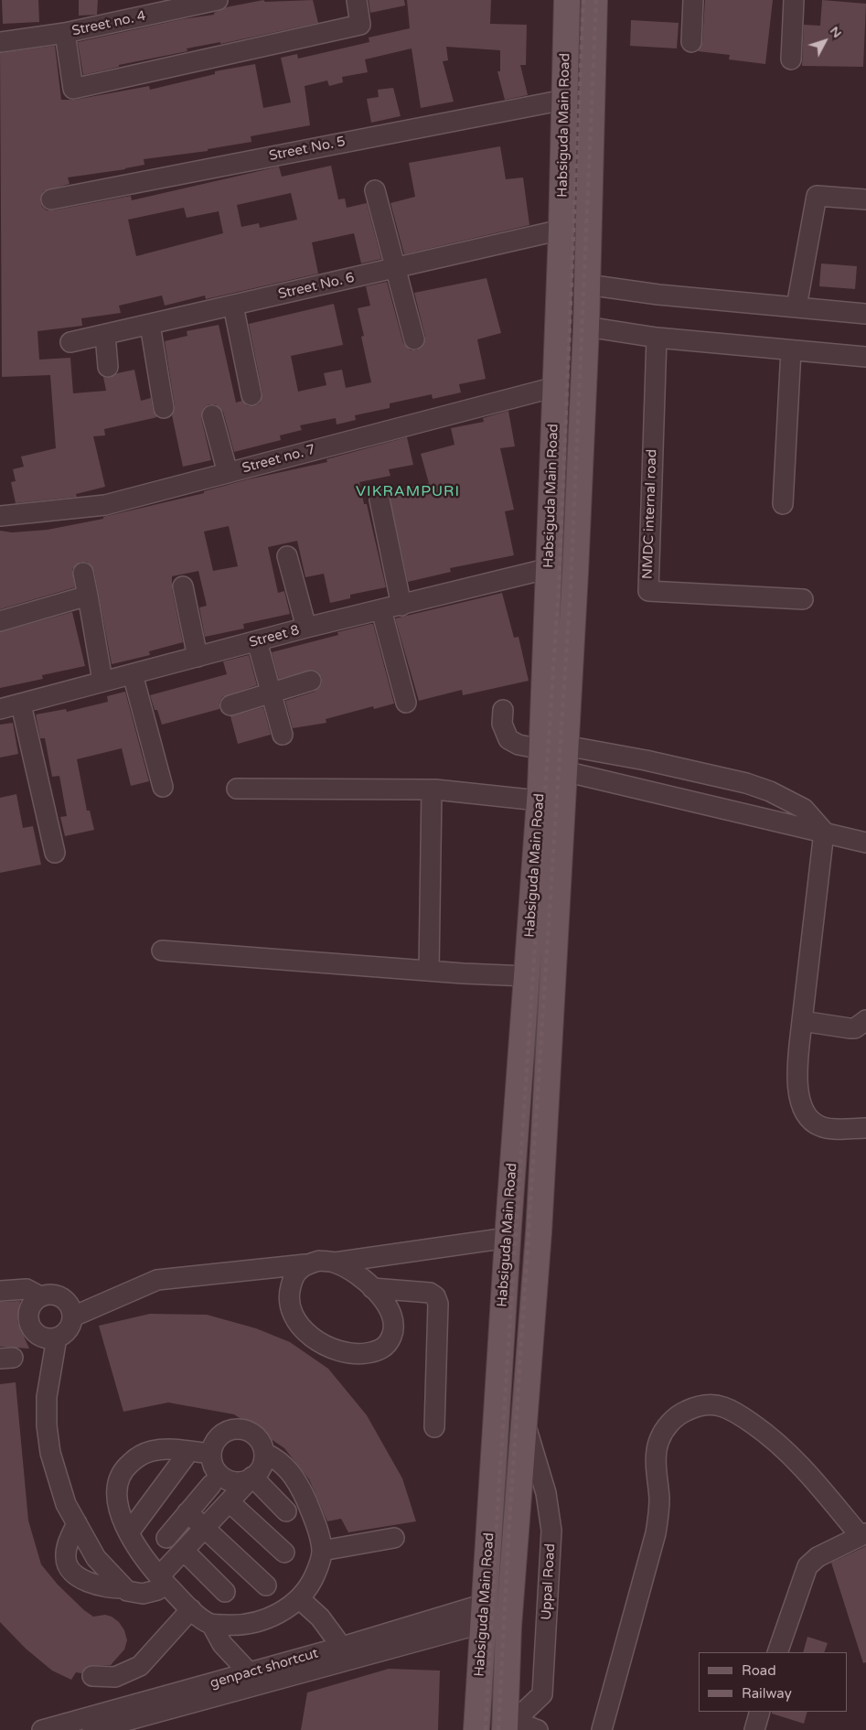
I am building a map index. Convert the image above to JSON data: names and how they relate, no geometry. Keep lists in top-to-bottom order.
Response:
{
  "streets": {
    "main road": ["Habsiguda Main Road"],
    "street": [
      "Street no. 4",
      "Street No. 5",
      "Street No. 6",
      "Street no. 7",
      "NMDC internal road",
      "Street 8",
      "Uppal Road",
      "genpact shortcut"
    ]
  },
  "crossings": [
    ["Habsiguda Main Road", "Street No. 5"],
    ["Habsiguda Main Road", "Street No. 6"],
    ["Habsiguda Main Road", "Street no. 7"],
    ["Habsiguda Main Road", "Street 8"],
    ["Habsiguda Main Road", "Uppal Road"],
    ["Habsiguda Main Road", "genpact shortcut"]
  ],
  "districts": ["VIKRAMPURI"],
  "legend": ["Road", "Railway"],
  "north": "top right"
}
